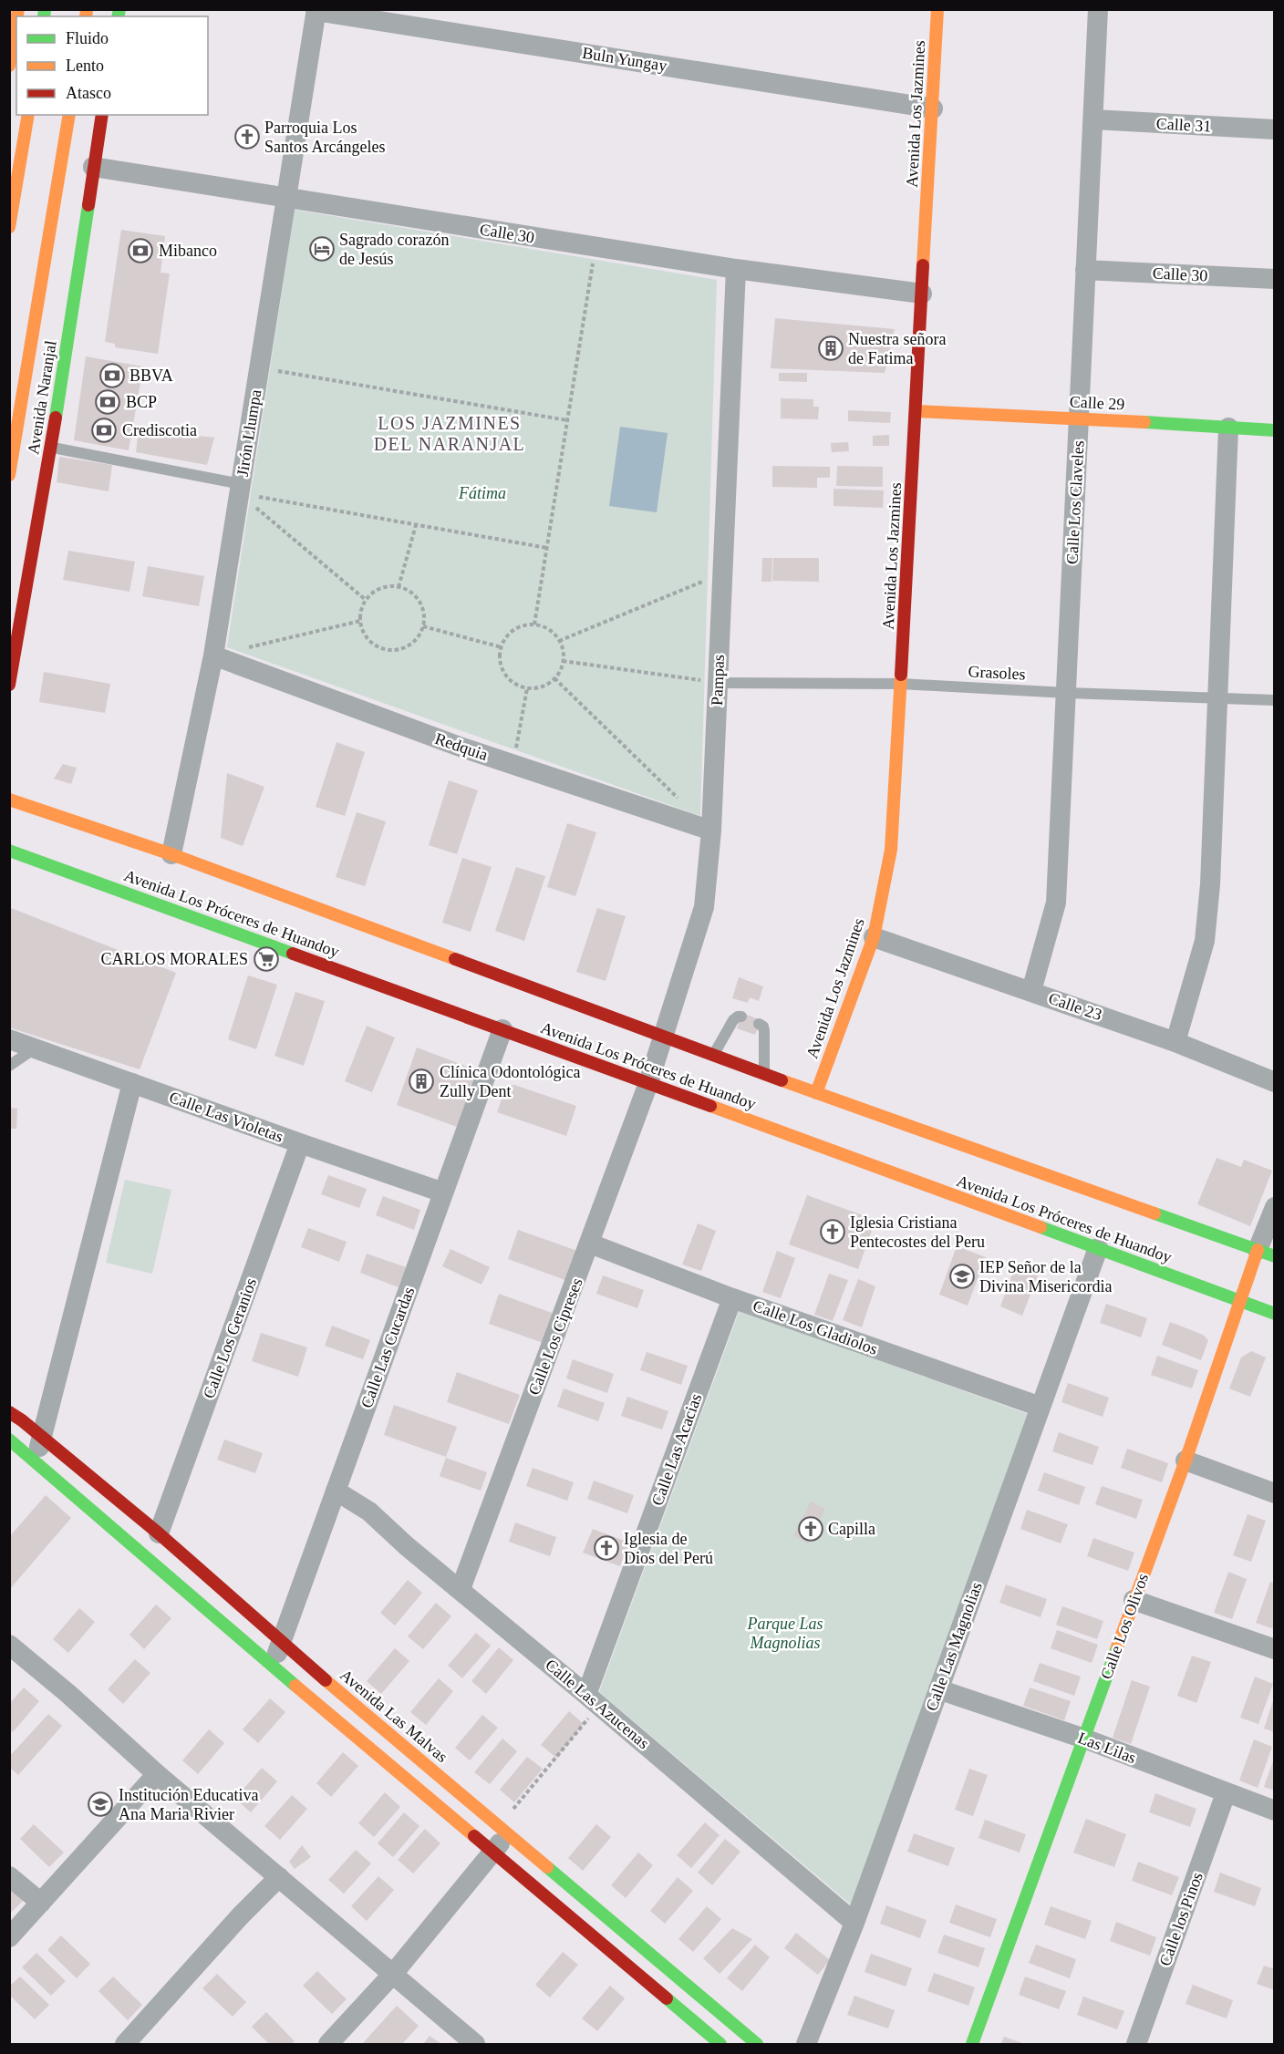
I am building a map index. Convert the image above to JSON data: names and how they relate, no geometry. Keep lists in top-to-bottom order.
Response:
{
  "streets": {
    "main road": [
      "Avenida Los Jazmines",
      "Avenida Naranjal",
      "Calle 29",
      "Avenida Los Próceres de Huandoy",
      "Calle Los Olivos",
      "Avenida Las Malvas"
    ],
    "street": [
      "Buln Yungay",
      "Calle 31",
      "Calle 30",
      "Jirón Llumpa",
      "Calle Los Claveles",
      "Pampas",
      "Redquia",
      "Calle 23",
      "Calle Las Violetas",
      "Calle Los Gladiolos",
      "Calle Los Cipreses",
      "Calle Los Geranios",
      "Calle Las Cucardas",
      "Calle Las Acacias",
      "Calle Las Magnolias",
      "Calle Las Azucenas",
      "Las Lilas",
      "Calle los Pinos"
    ],
    "lane": ["Grasoles"]
  },
  "crossings": [
    ["Buln Yungay", "Avenida Los Jazmines"],
    ["Buln Yungay", "Jirón Llumpa"],
    ["Avenida Los Jazmines", "Calle 30"],
    ["Avenida Los Jazmines", "Calle 29"],
    ["Avenida Los Jazmines", "Grasoles"],
    ["Avenida Los Jazmines", "Avenida Los Próceres de Huandoy"],
    ["Avenida Los Jazmines", "Calle 23"],
    ["Calle 31", "Calle Los Claveles"],
    ["Calle 30", "Avenida Naranjal"],
    ["Calle 30", "Jirón Llumpa"],
    ["Calle 30", "Calle Los Claveles"],
    ["Calle 30", "Pampas"],
    ["Calle 29", "Calle Los Claveles"],
    ["Jirón Llumpa", "Redquia"],
    ["Jirón Llumpa", "Avenida Los Próceres de Huandoy"],
    ["Calle Los Claveles", "Grasoles"],
    ["Calle Los Claveles", "Calle 23"],
    ["Grasoles", "Pampas"],
    ["Pampas", "Redquia"],
    ["Pampas", "Avenida Los Próceres de Huandoy"],
    ["Pampas", "Calle Los Cipreses"],
    ["Avenida Los Próceres de Huandoy", "Calle Los Cipreses"],
    ["Avenida Los Próceres de Huandoy", "Calle Las Cucardas"],
    ["Avenida Los Próceres de Huandoy", "Calle Los Olivos"],
    ["Avenida Los Próceres de Huandoy", "Calle Las Magnolias"],
    ["Calle Las Violetas", "Calle Los Geranios"],
    ["Calle Las Violetas", "Calle Las Cucardas"],
    ["Calle Los Gladiolos", "Calle Los Cipreses"],
    ["Calle Los Gladiolos", "Calle Las Acacias"],
    ["Calle Los Gladiolos", "Calle Las Magnolias"],
    ["Calle Los Cipreses", "Calle Las Azucenas"],
    ["Calle Los Geranios", "Avenida Las Malvas"],
    ["Calle Las Cucardas", "Calle Las Azucenas"],
    ["Calle Las Cucardas", "Avenida Las Malvas"],
    ["Calle Las Acacias", "Calle Las Azucenas"],
    ["Calle Los Olivos", "Las Lilas"],
    ["Calle Las Magnolias", "Calle Las Azucenas"],
    ["Calle Las Magnolias", "Las Lilas"],
    ["Las Lilas", "Calle los Pinos"]
  ],
  "districts": ["LOS JAZMINES DEL NARANJAL"],
  "parks": ["Fátima", "Parque Las Magnolias"],
  "places": {
    "church": [
      "Parroquia Los Santos Arcángeles",
      "Iglesia Cristiana Pentecostes del Peru",
      "Capilla",
      "Iglesia de Dios del Perú"
    ],
    "hotel": ["Sagrado corazón de Jesús"],
    "bank": [
      "Mibanco",
      "BBVA",
      "BCP",
      "Crediscotia"
    ],
    "building": ["Nuestra señora de Fatima", "Clínica Odontológica Zully Dent"],
    "supermarket": ["CARLOS MORALES"],
    "school or university": ["IEP Señor de la Divina Misericordia", "Institución Educativa Ana Maria Rivier"]
  },
  "legend": ["Fluido", "Lento", "Atasco"]
}
